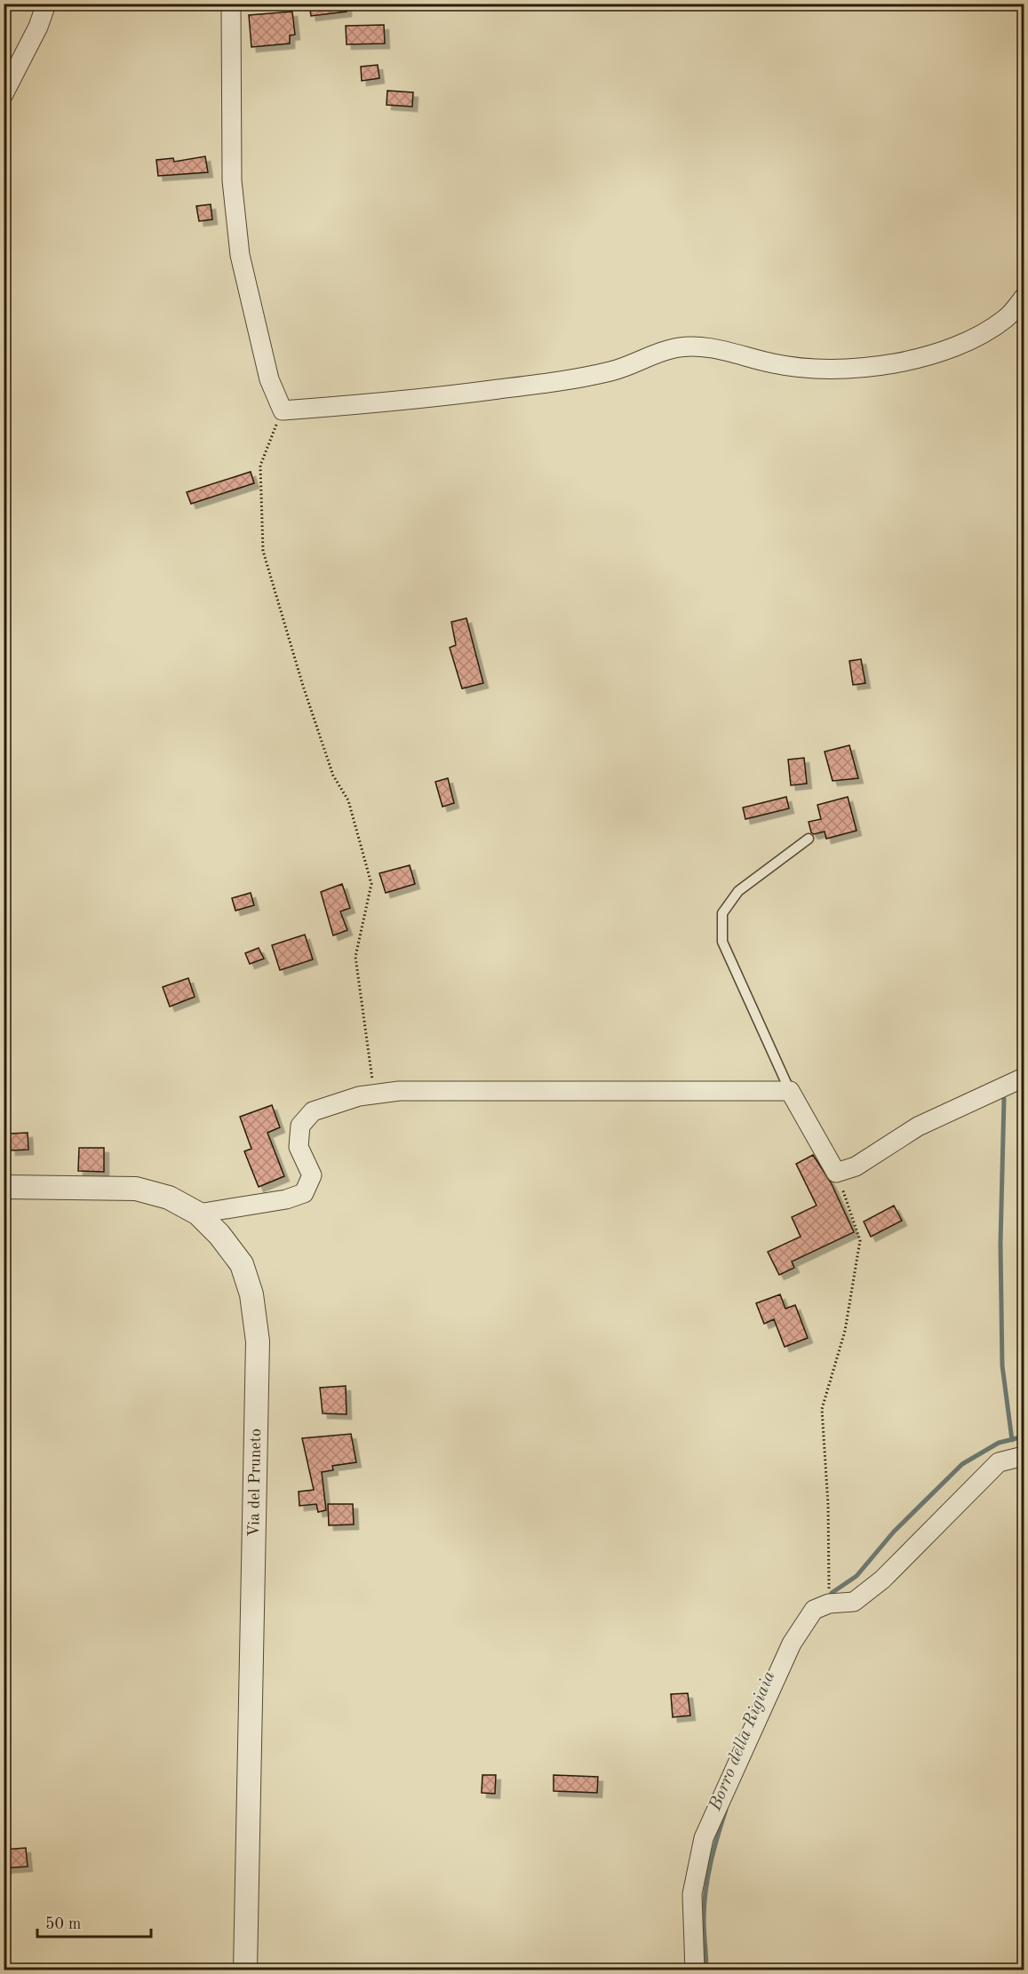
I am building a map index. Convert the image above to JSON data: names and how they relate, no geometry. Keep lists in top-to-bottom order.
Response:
{
  "streets": {
    "street": ["Via del Pruneto"]
  },
  "water": ["Borro della Rigiaia"],
  "scale_bar": "50 m"
}
